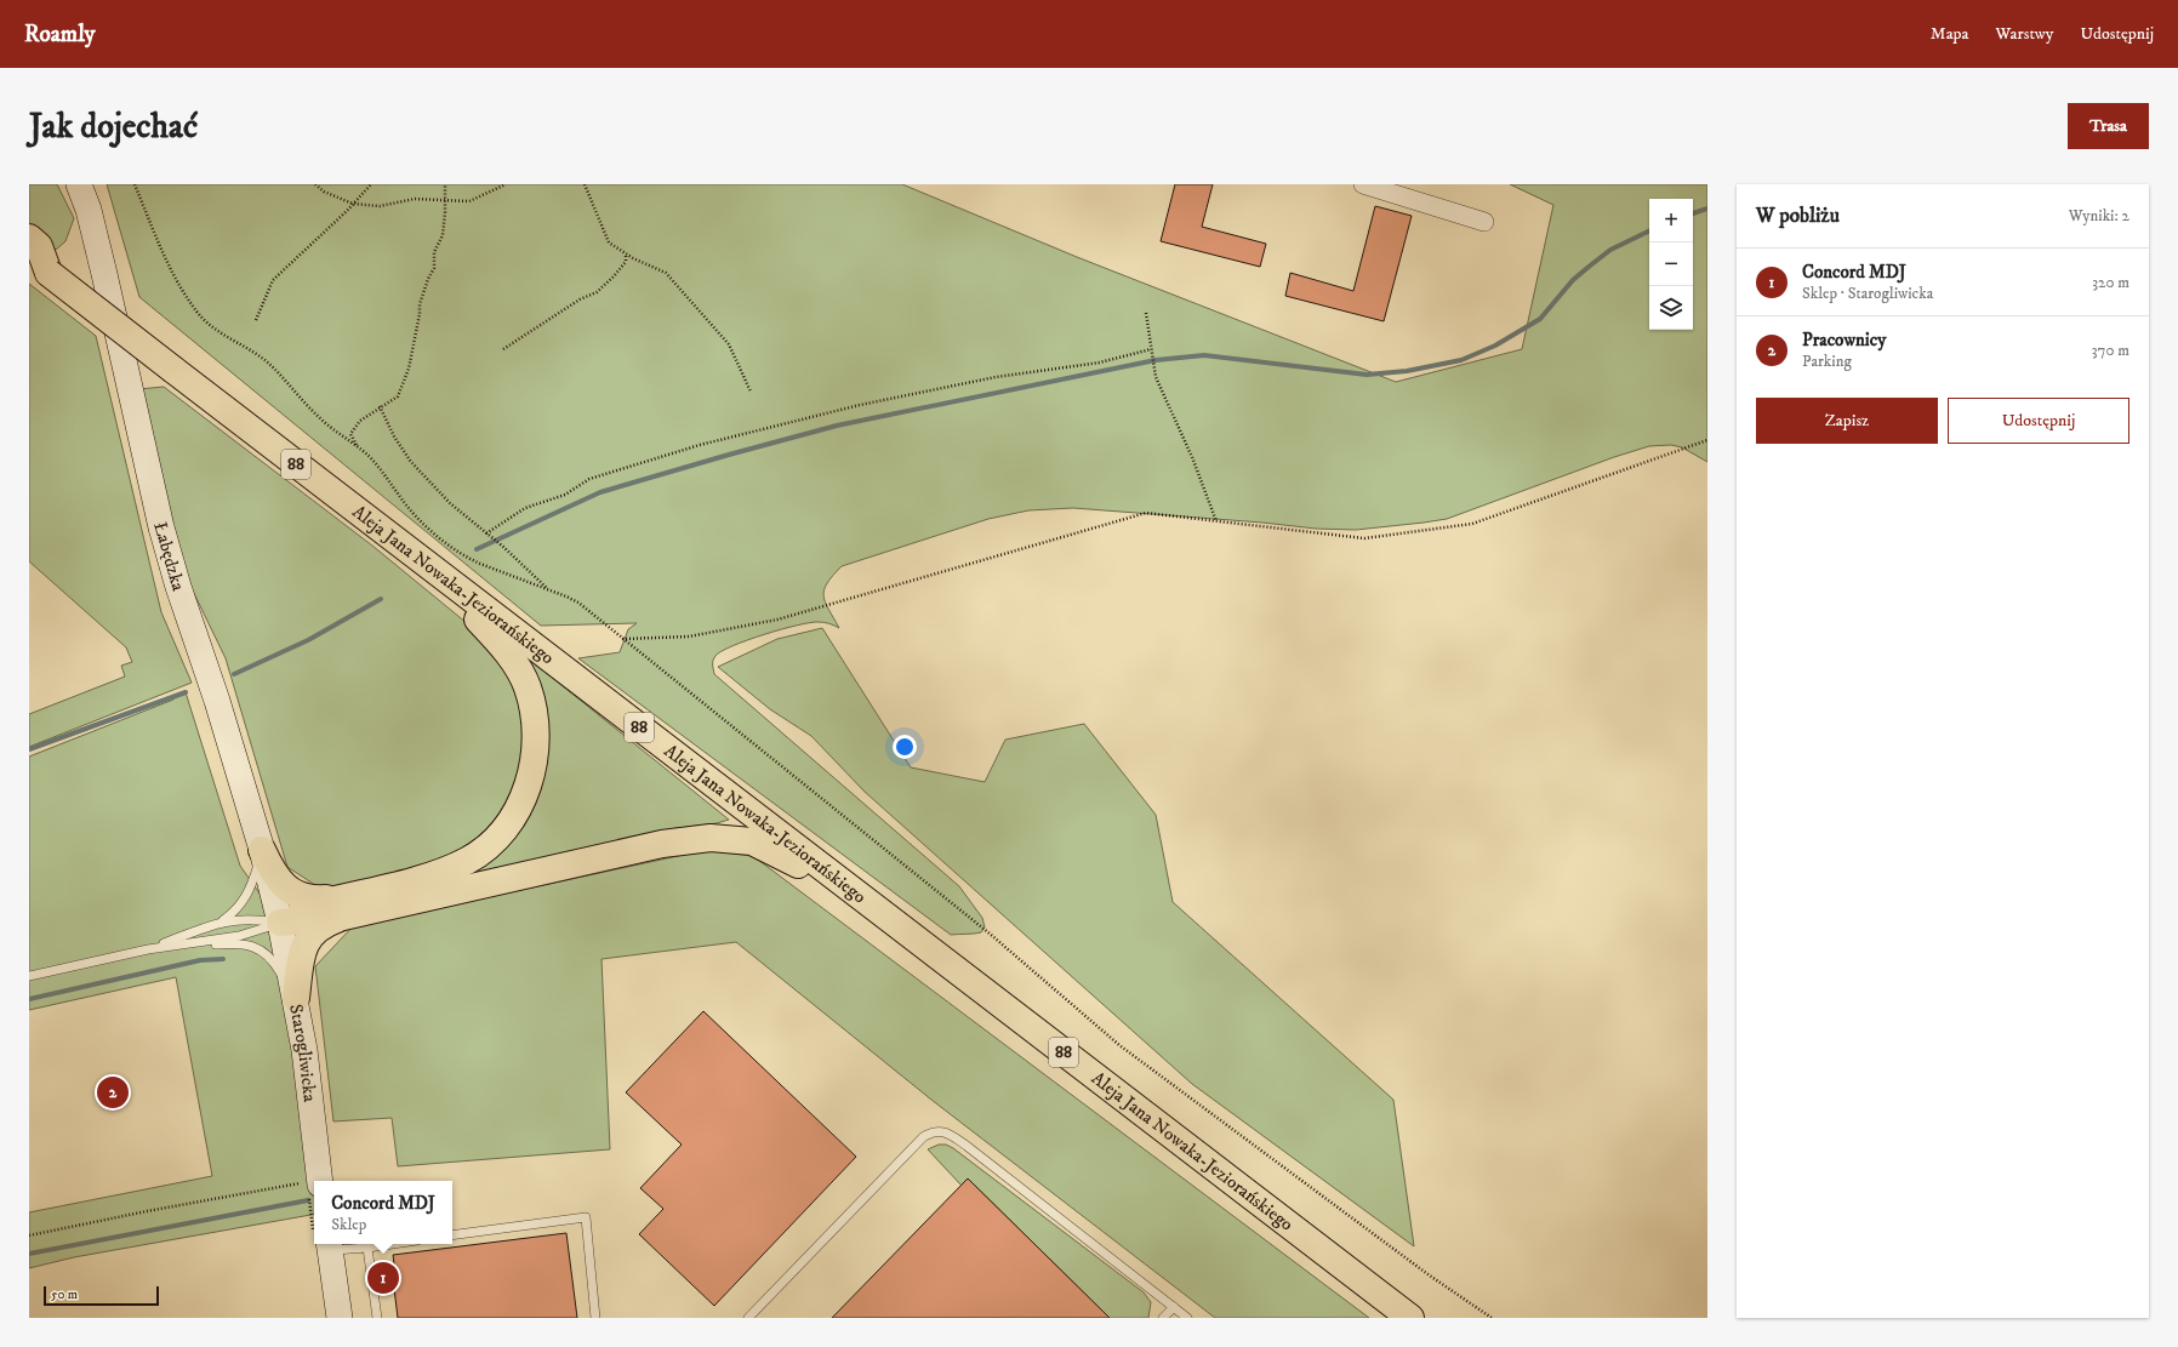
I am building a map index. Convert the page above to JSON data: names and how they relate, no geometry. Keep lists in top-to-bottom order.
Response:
{
  "streets": {
    "main road": ["88", "Aleja Jana Nowaka-Jeziorańskiego"],
    "street": ["Łabędzka", "Starogliwicka"]
  },
  "crossings": [
    ["Łabędzka", "Starogliwicka"]
  ],
  "scale_bar": "50 m",
  "page": {
    "header": "Roamly",
    "nav": ["Mapa", "Warstwy", "Udostępnij"],
    "buttons": [
      "Trasa",
      ["Zapisz", "Udostępnij"]
    ],
    "title": "Jak dojechać",
    "heading": ["W pobliżu", "Wyniki: 2"],
    "map_buttons": ["+", "−"],
    "list": [
      {
        "mark": "1",
        "name": "Concord MDJ",
        "note": "Sklep · Starogliwicka",
        "value": "320 m"
      },
      {
        "mark": "2",
        "name": "Pracownicy",
        "note": "Parking",
        "value": "370 m"
      }
    ],
    "pins": ["2", "1"],
    "popup": ["Concord MDJ", "Sklep"],
    "scale": "50 m"
  }
}
